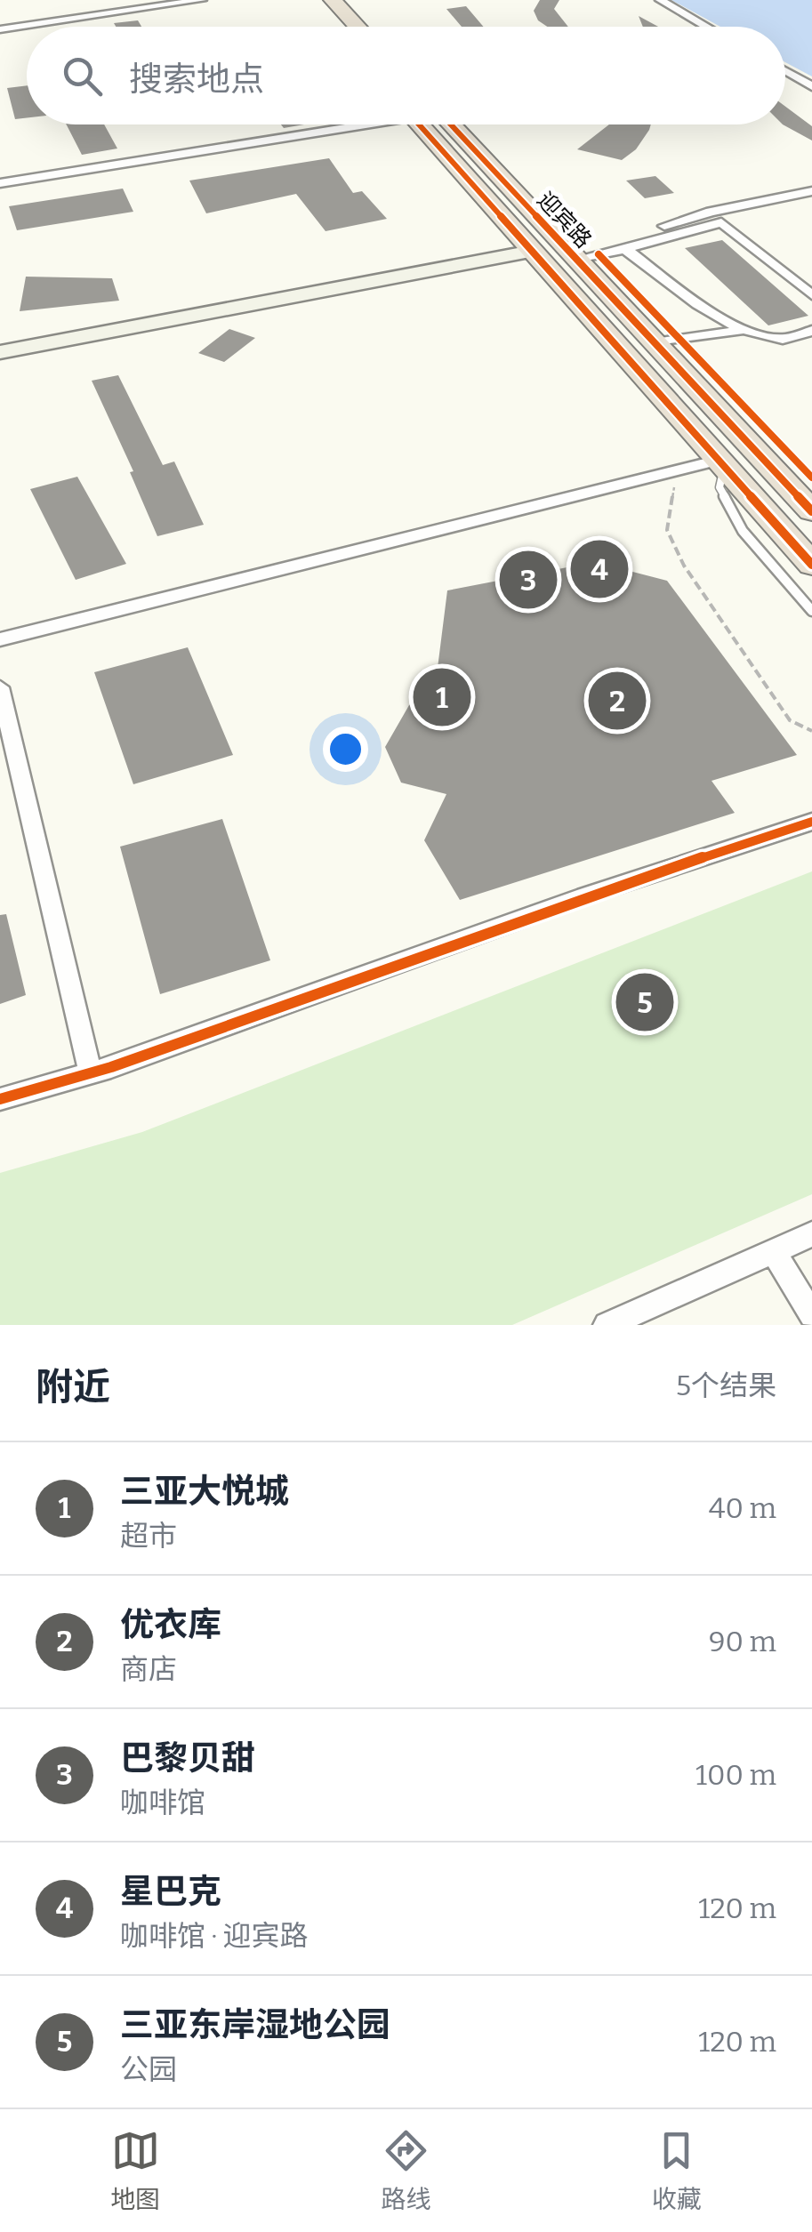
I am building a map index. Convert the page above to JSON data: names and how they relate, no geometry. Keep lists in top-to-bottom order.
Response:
{
  "streets": {
    "highway": ["迎宾路"]
  },
  "page": {
    "search": "搜索地点",
    "pins": [
      "4",
      "3",
      "1",
      "2",
      "5"
    ],
    "heading": ["附近", "5个结果"],
    "list": [
      {
        "mark": "1",
        "name": "三亚大悦城",
        "note": "超市",
        "value": "40 m"
      },
      {
        "mark": "2",
        "name": "优衣库",
        "note": "商店",
        "value": "90 m"
      },
      {
        "mark": "3",
        "name": "巴黎贝甜",
        "note": "咖啡馆",
        "value": "100 m"
      },
      {
        "mark": "4",
        "name": "星巴克",
        "note": "咖啡馆 · 迎宾路",
        "value": "120 m"
      },
      {
        "mark": "5",
        "name": "三亚东岸湿地公园",
        "note": "公园",
        "value": "120 m"
      }
    ],
    "nav": ["地图", "路线", "收藏"]
  }
}
